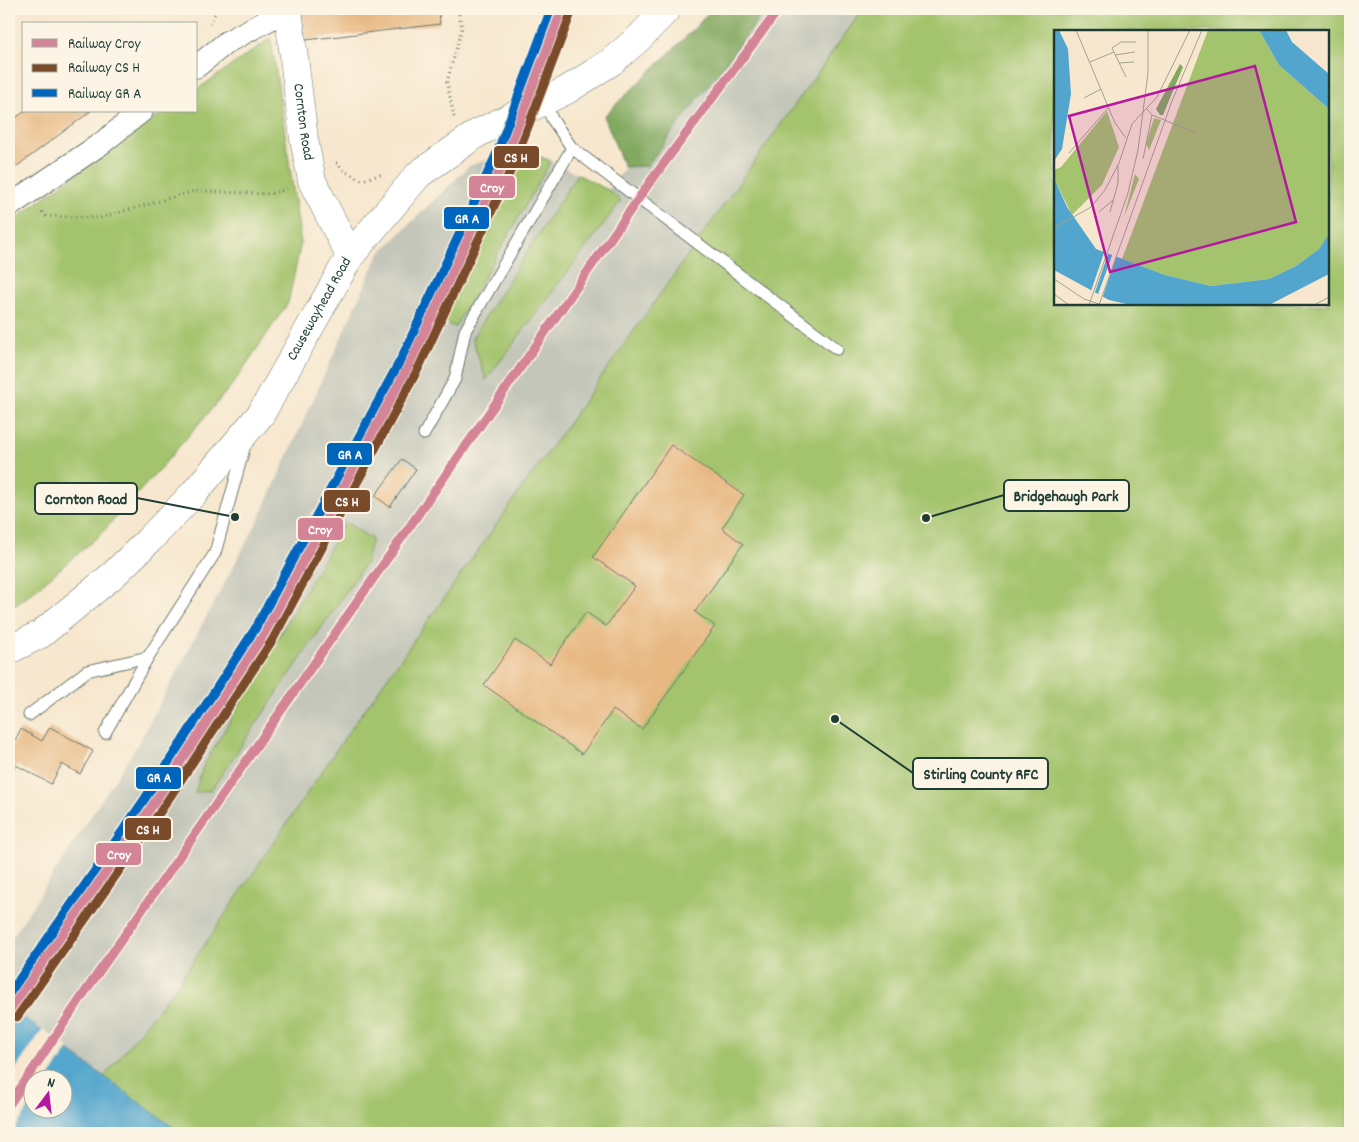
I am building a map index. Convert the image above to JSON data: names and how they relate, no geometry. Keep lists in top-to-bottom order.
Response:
{
  "streets": {
    "main road": ["Cornton Road", "Causewayhead Road"]
  },
  "crossings": [
    ["Cornton Road", "Causewayhead Road"]
  ],
  "places": ["Cornton Road", "Bridgehaugh Park", "Stirling County RFC"],
  "lines": ["rail line Croy"],
  "legend": ["Railway Croy", "Railway CS H", "Railway GR A"],
  "north": "top"
}
